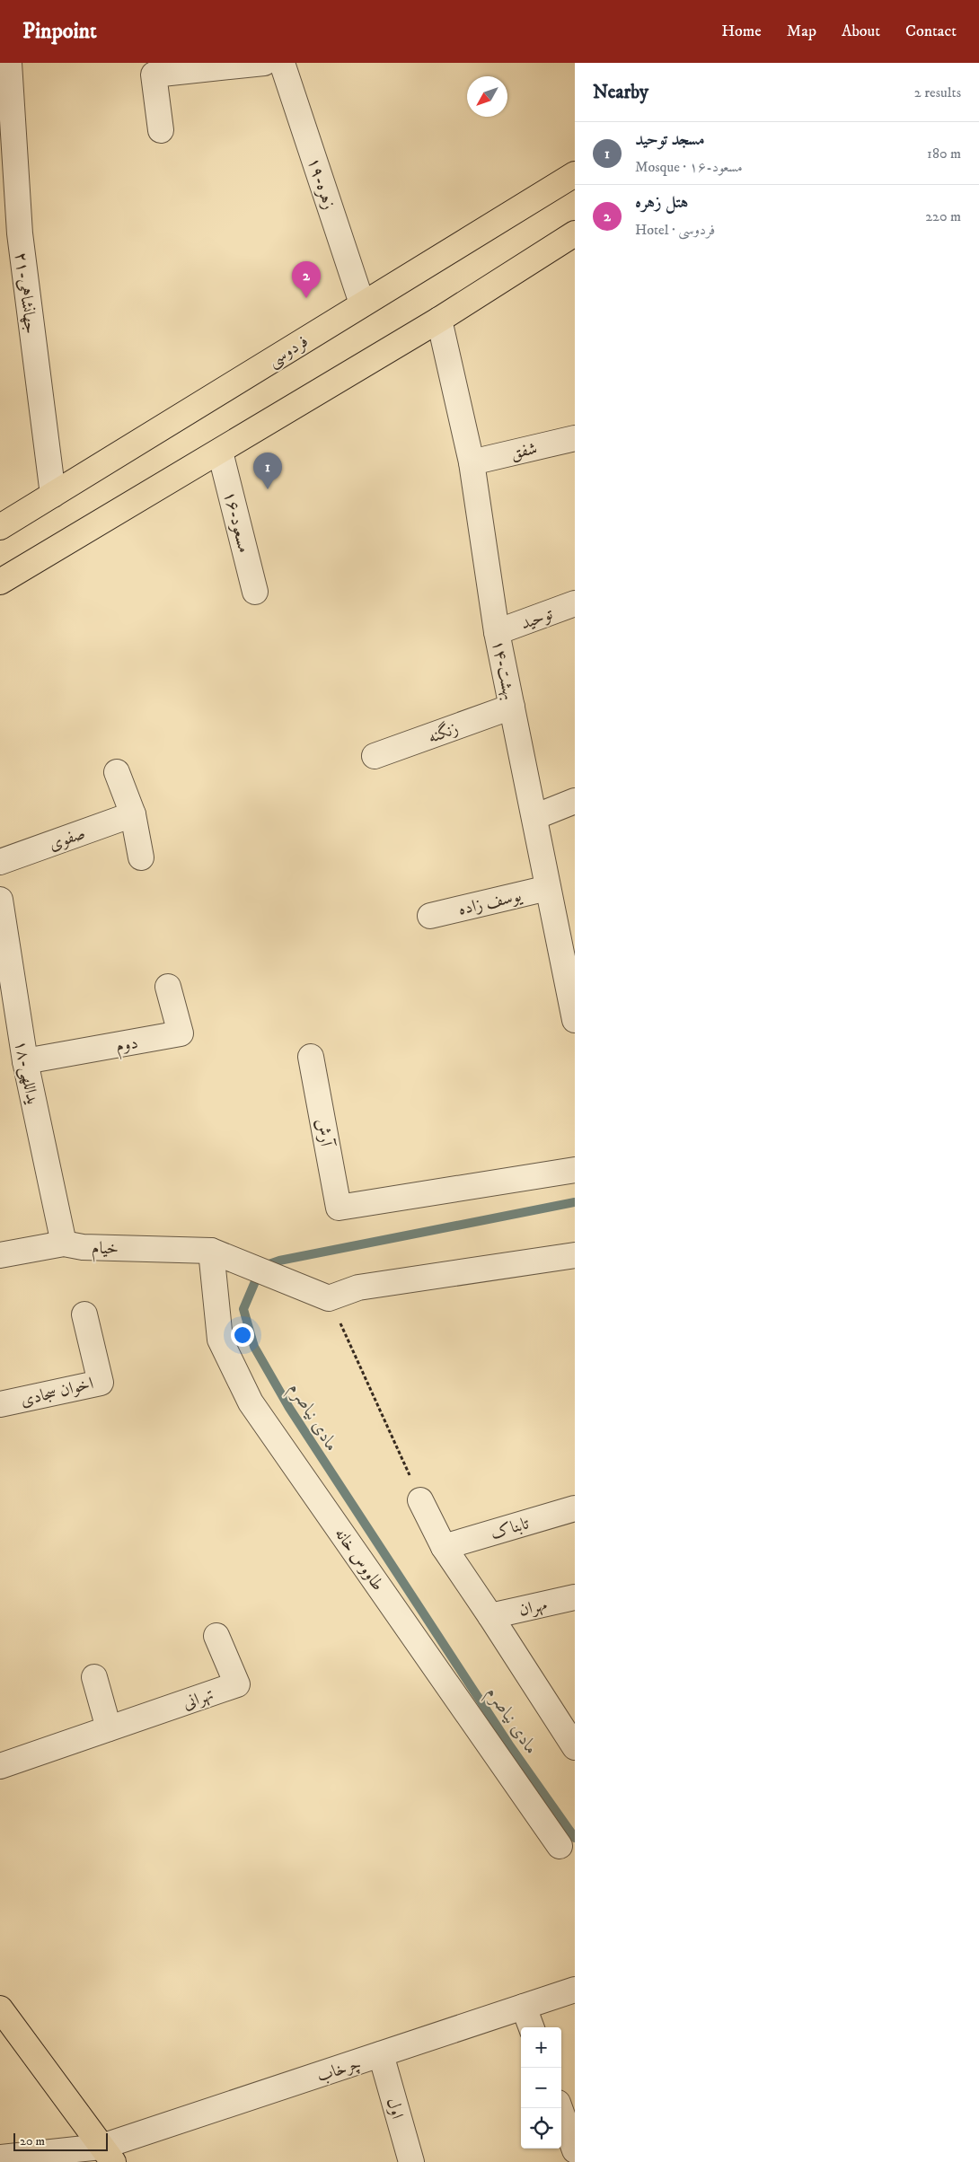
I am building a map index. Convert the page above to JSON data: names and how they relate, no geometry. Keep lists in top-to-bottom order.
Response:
{
  "streets": {
    "main road": ["فردوسی"],
    "street": [
      "۱۹-زهره",
      "۲۱-جهانشاهی",
      "شفق",
      "۱۶-مسعود",
      "توحید",
      "۱۴-بهشت",
      "زنگنه",
      "صفوی",
      "یوسف زاده",
      "دوم",
      "۱۸-یداللهی",
      "آرش",
      "خیام",
      "اخوان سجادی",
      "تابناک",
      "طاووس خانه",
      "مهران",
      "تهرانی",
      "چرخاب",
      "اول"
    ]
  },
  "crossings": [
    ["۱۹-زهره", "فردوسی"],
    ["۲۱-جهانشاهی", "فردوسی"],
    ["شفق", "۱۴-بهشت"],
    ["توحید", "۱۴-بهشت"],
    ["۱۴-بهشت", "زنگنه"],
    ["۱۴-بهشت", "یوسف زاده"],
    ["دوم", "۱۸-یداللهی"],
    ["۱۸-یداللهی", "خیام"],
    ["خیام", "طاووس خانه"],
    ["چرخاب", "اول"]
  ],
  "water": ["مادی نیاصرم"],
  "scale_bar": "20 m",
  "north": "bottom left",
  "page": {
    "header": "Pinpoint",
    "nav": [
      "Home",
      "Map",
      "About",
      "Contact"
    ],
    "heading": ["Nearby", "2 results"],
    "list": [
      {
        "mark": "1",
        "name": "مسجد توحید",
        "note": "Mosque · ۱۶-مسعود",
        "value": "180 m"
      },
      {
        "mark": "2",
        "name": "هتل زهره",
        "note": "Hotel · فردوسی",
        "value": "220 m"
      }
    ],
    "pins": ["2", "1"],
    "map_buttons": ["+", "−"],
    "scale": "20 m"
  }
}
